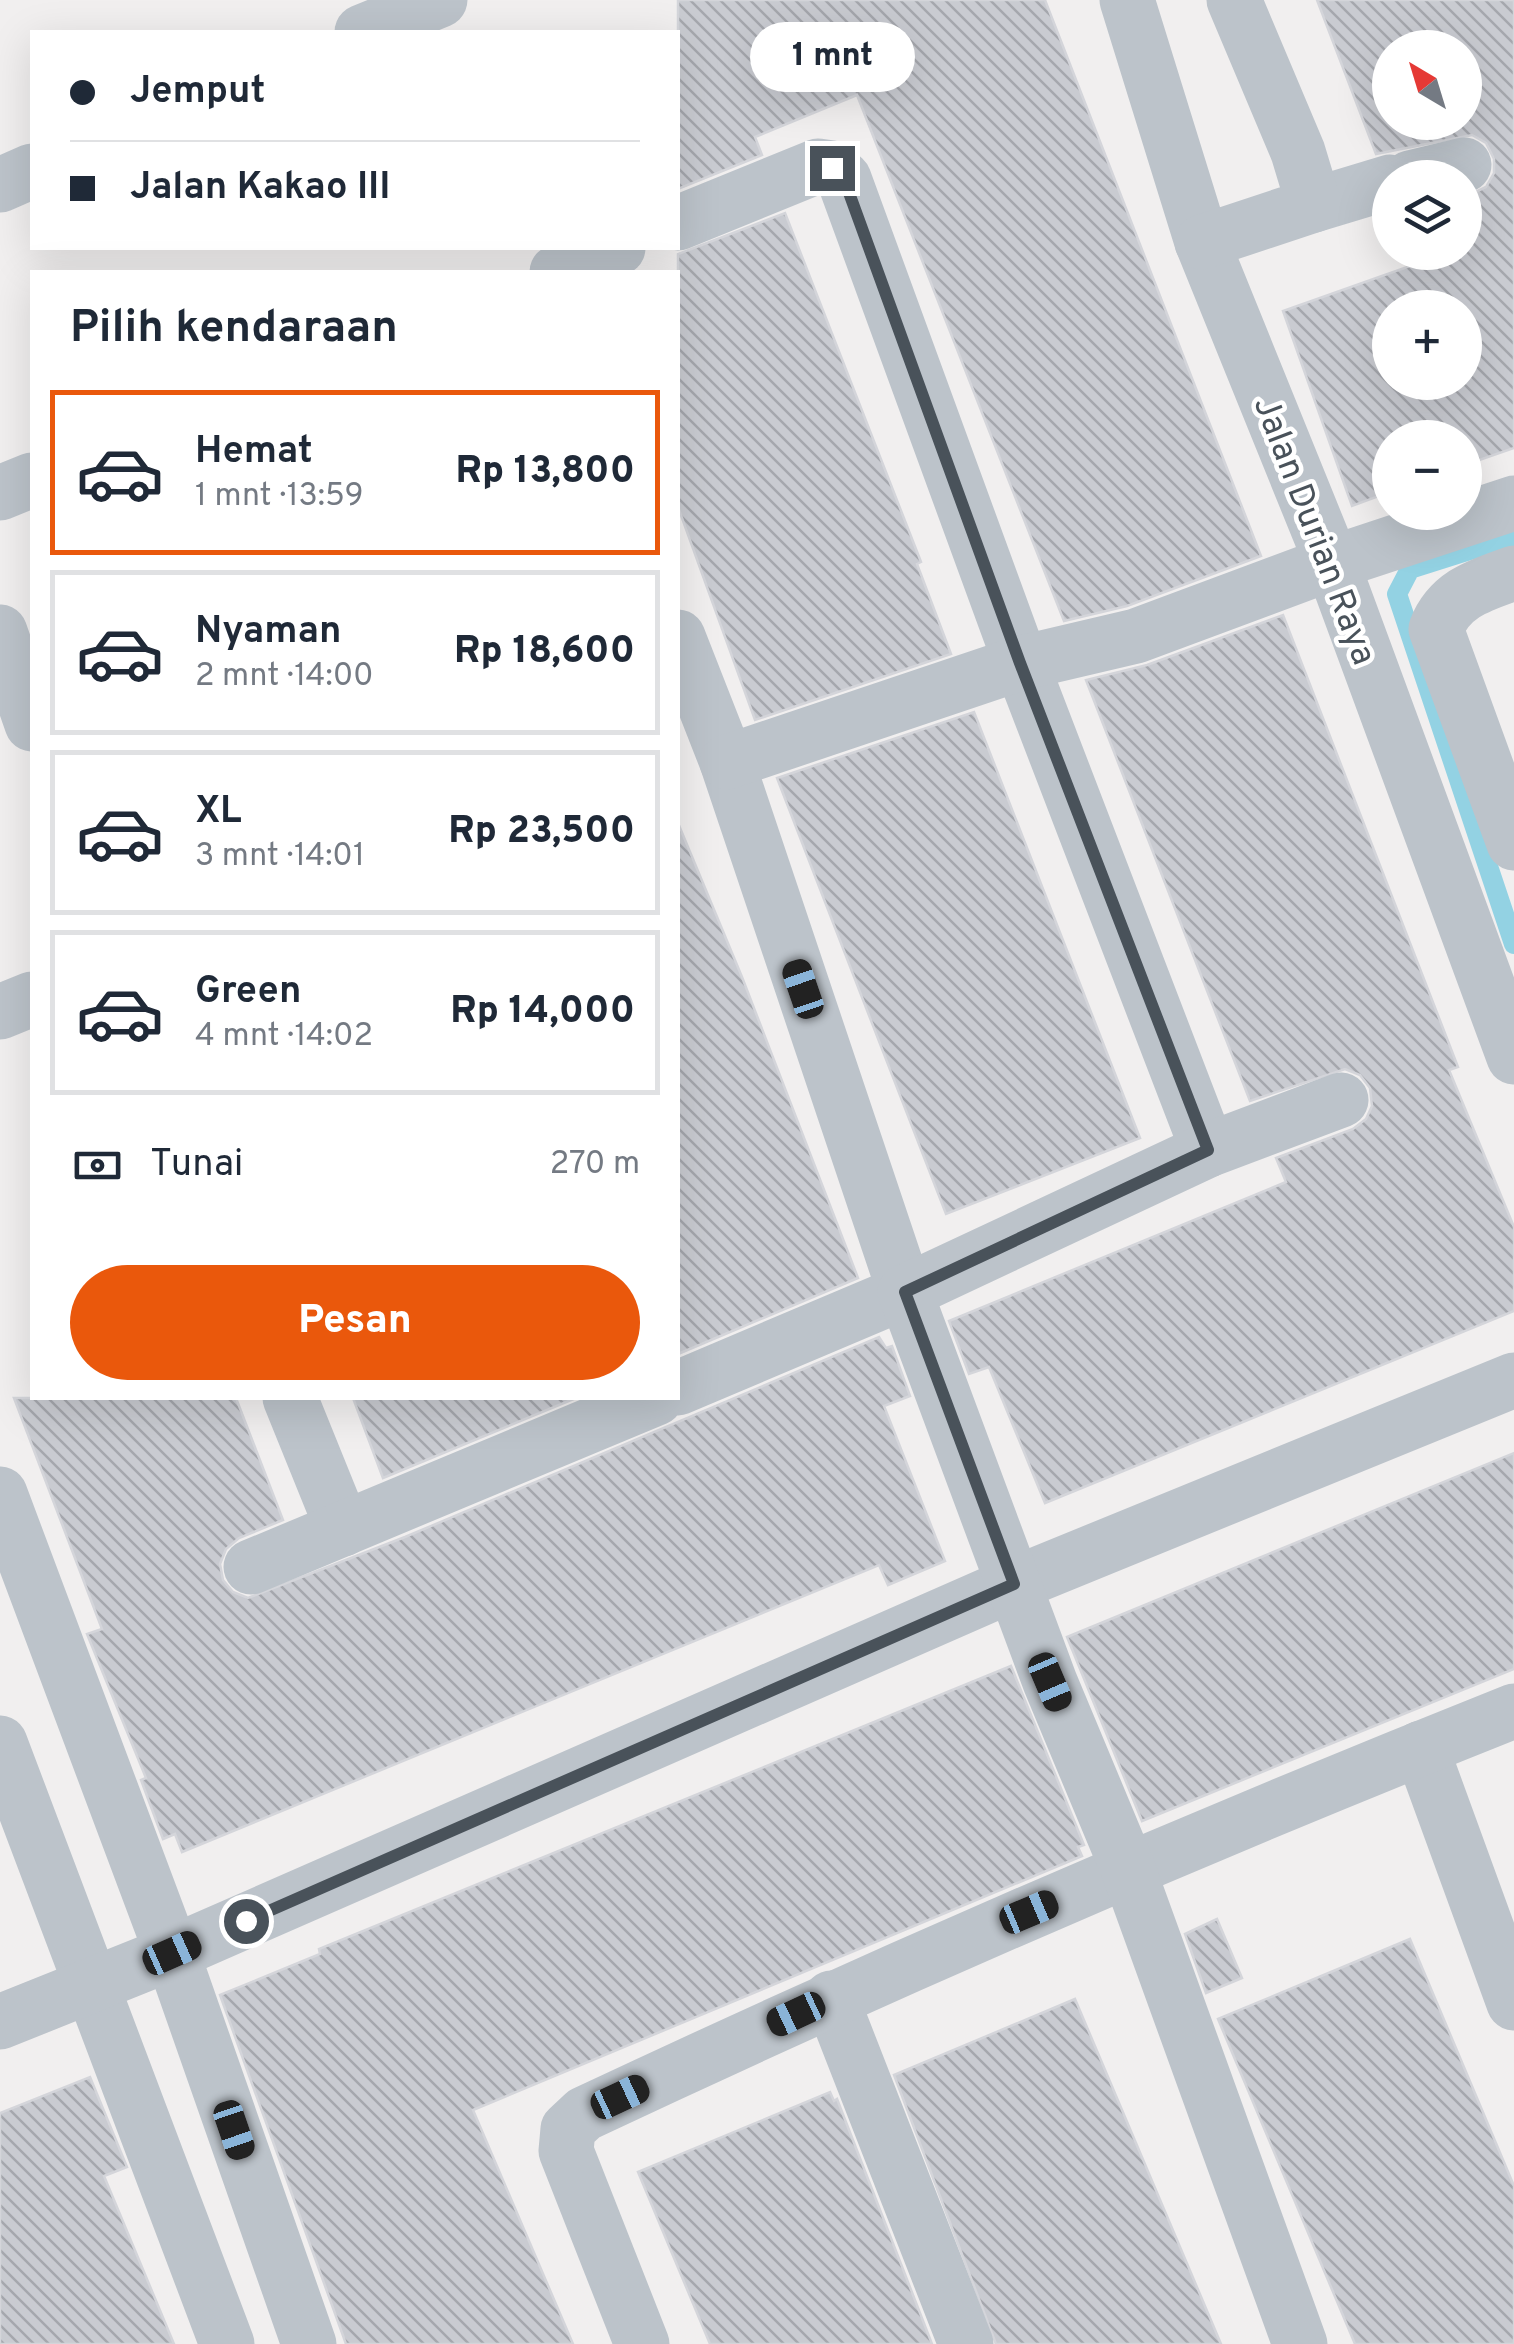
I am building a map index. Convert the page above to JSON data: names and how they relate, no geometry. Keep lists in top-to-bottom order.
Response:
{
  "streets": {
    "street": ["Jalan Durian Raya"]
  },
  "north": "top left",
  "page": {
    "bubble": "1 mnt",
    "map_buttons": ["+", "−"],
    "banner": ["Jemput", "Jalan Kakao III"],
    "heading": "Pilih kendaraan",
    "list": [
      {
        "name": "Hemat",
        "note": "1 mnt · 13:59",
        "value": "Rp 13,800"
      },
      {
        "name": "Nyaman",
        "note": "2 mnt · 14:00",
        "value": "Rp 18,600"
      },
      {
        "name": "XL",
        "note": "3 mnt · 14:01",
        "value": "Rp 23,500"
      },
      {
        "name": "Green",
        "note": "4 mnt · 14:02",
        "value": "Rp 14,000"
      }
    ],
    "pay": ["Tunai", "270 m"],
    "buttons": "Pesan"
  }
}
